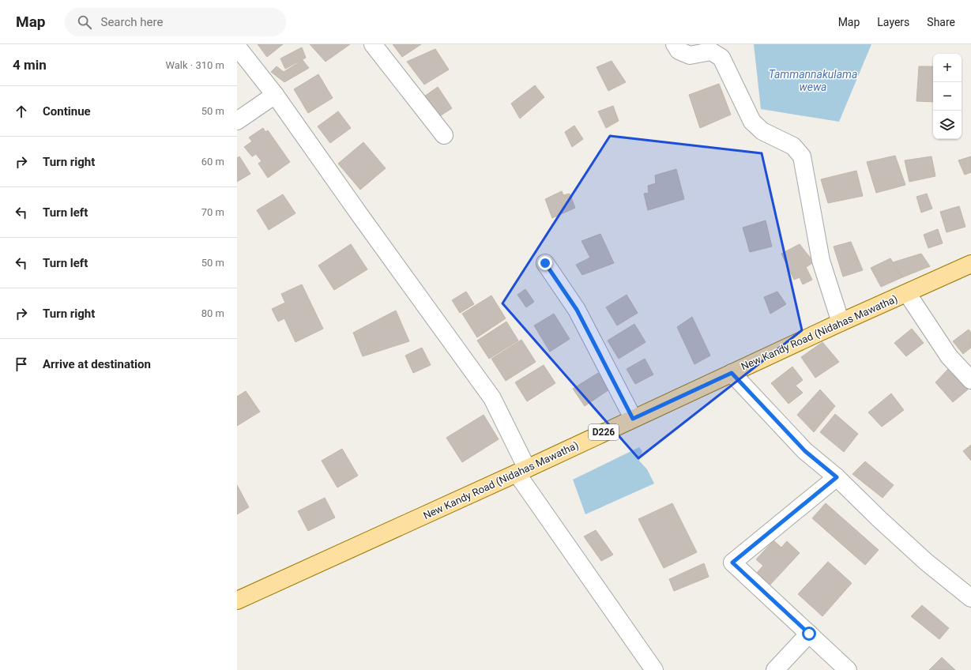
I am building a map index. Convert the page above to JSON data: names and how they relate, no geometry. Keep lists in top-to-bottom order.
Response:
{
  "streets": {
    "main road": ["New Kandy Road (Nidahas Mawatha)", "D226"]
  },
  "water": ["Tammannakulama wewa"],
  "page": {
    "header": "Map",
    "search": "Search here",
    "nav": ["Map", "Layers", "Share"],
    "heading": ["4 min", "Walk · 310 m"],
    "map_buttons": ["+", "−"],
    "list": [
      ["Continue", "50 m"],
      ["Turn right", "60 m"],
      ["Turn left", "70 m"],
      ["Turn left", "50 m"],
      ["Turn right", "80 m"],
      "Arrive at destination"
    ]
  }
}
